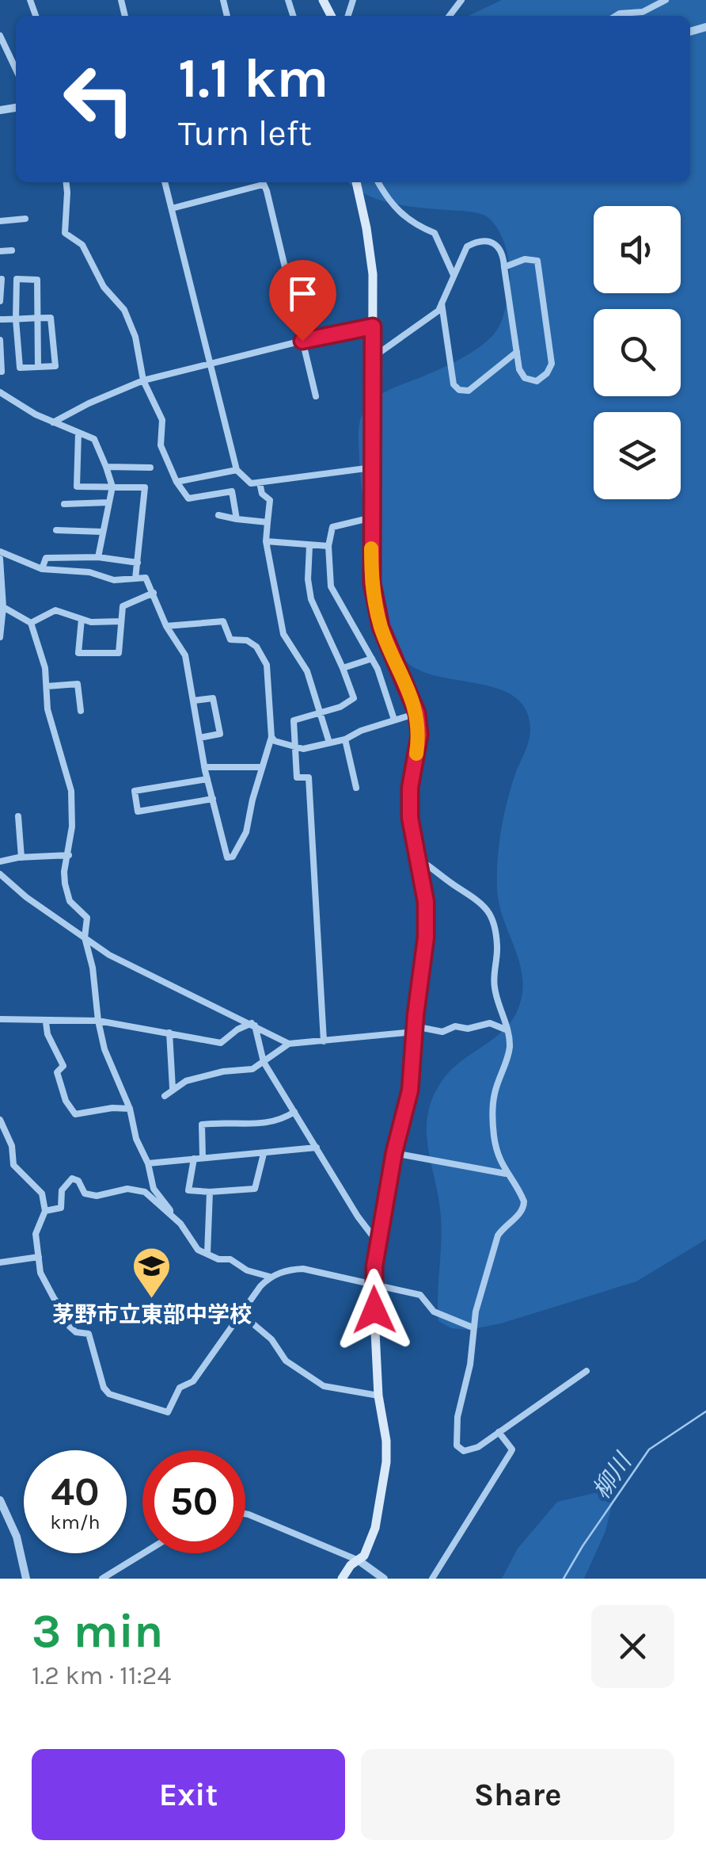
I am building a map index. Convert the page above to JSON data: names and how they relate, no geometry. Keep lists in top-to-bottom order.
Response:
{
  "water": ["柳川"],
  "places": {
    "school or university": ["茅野市立東部中学校"]
  },
  "page": {
    "turn": ["1.1 km", "Turn left"],
    "speed": "40 km/h",
    "limit": "50",
    "heading": ["3 min", "1.2 km · 11:24"],
    "buttons": ["Exit", "Share"]
  }
}
